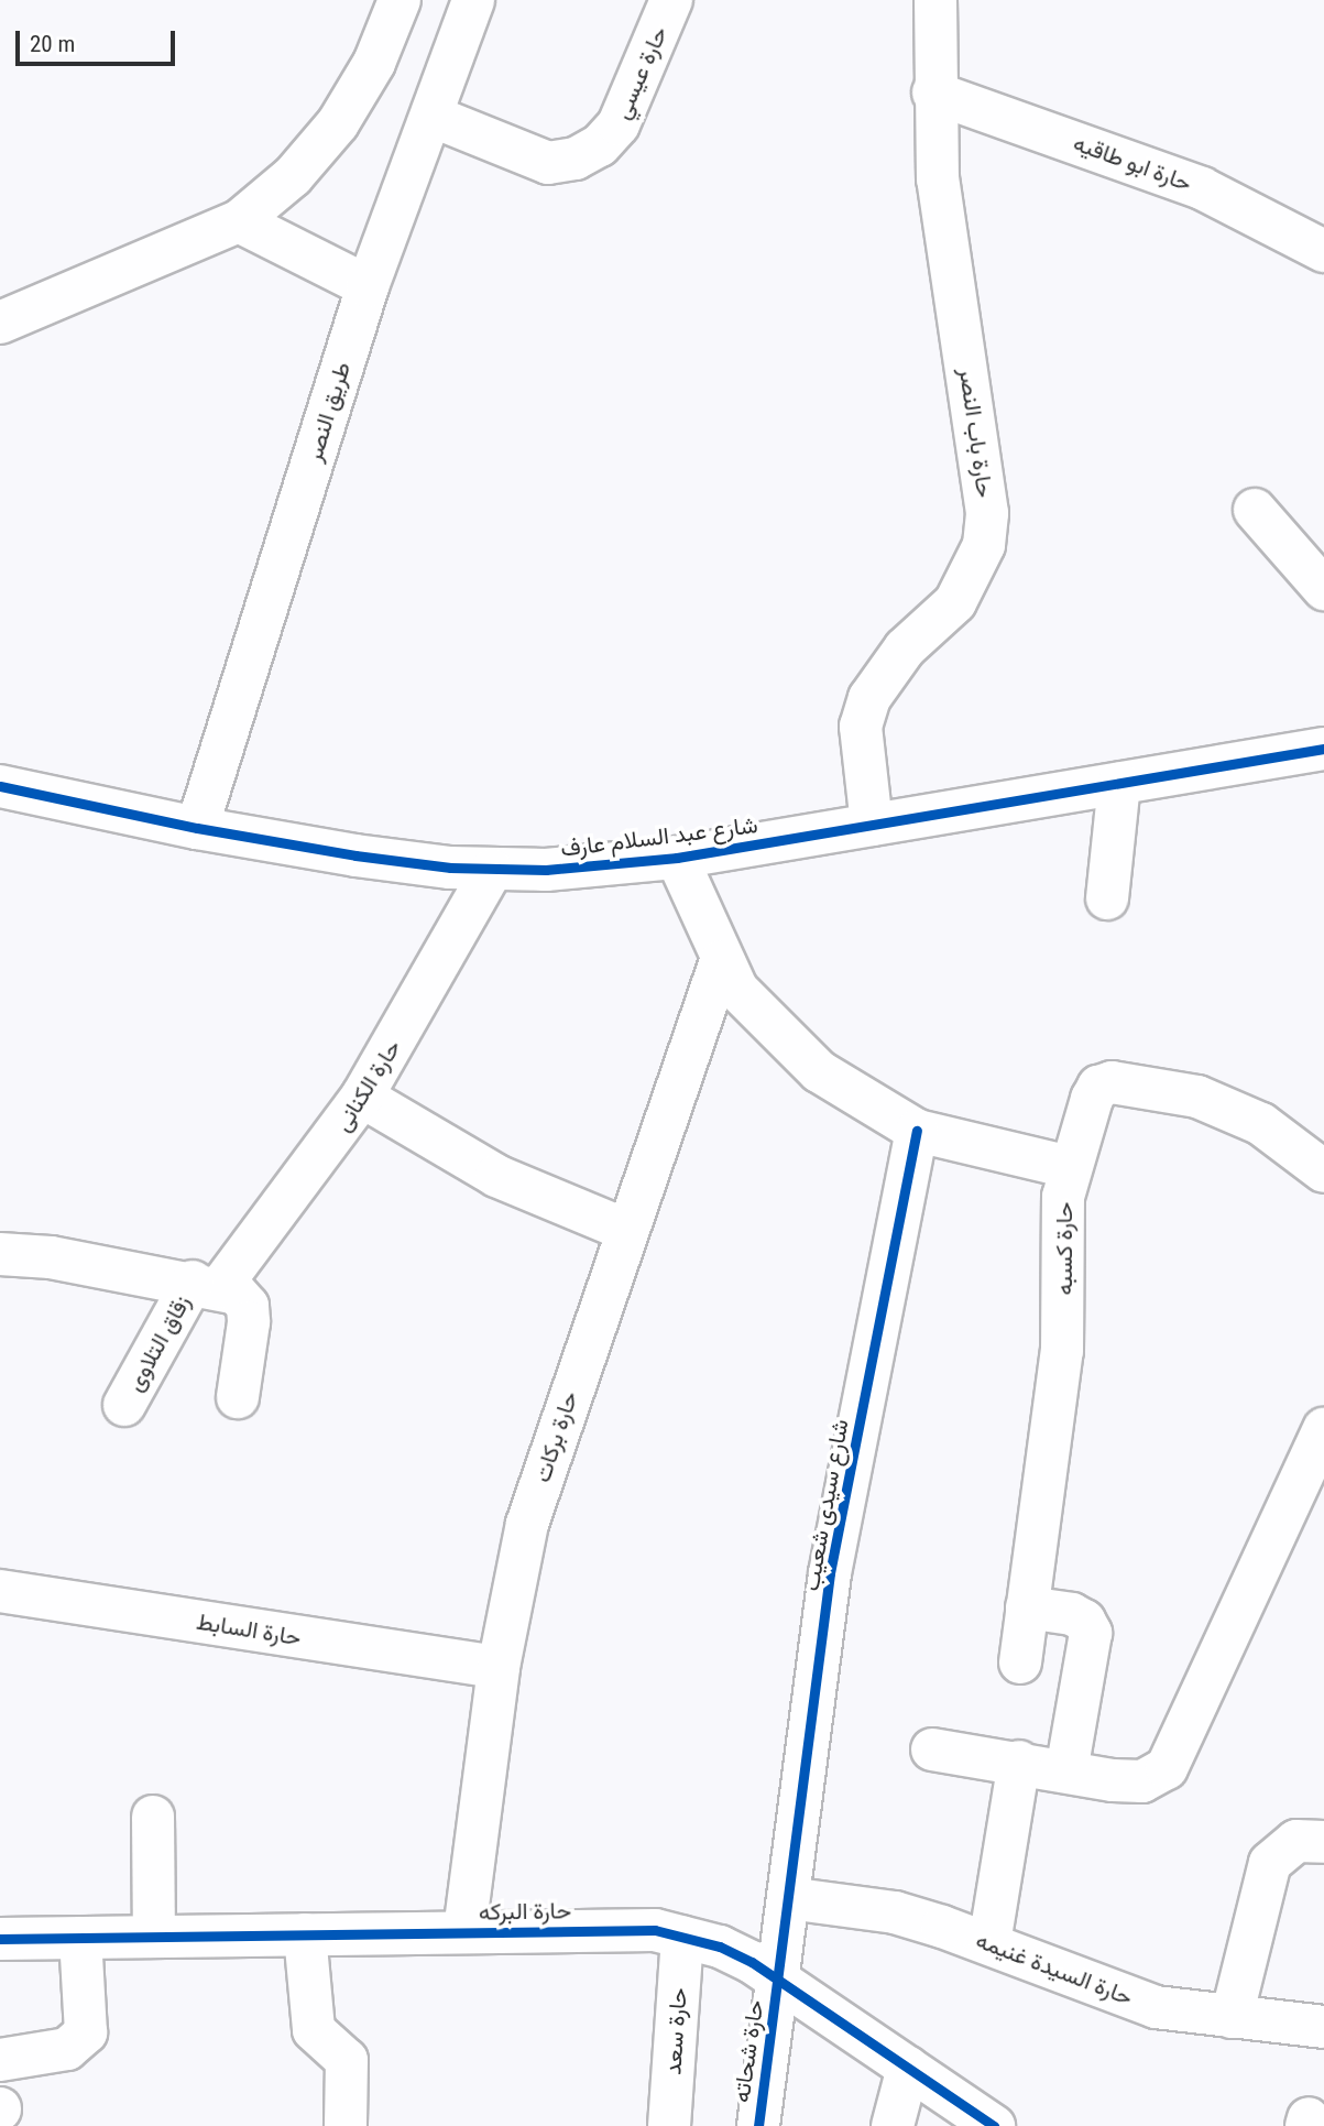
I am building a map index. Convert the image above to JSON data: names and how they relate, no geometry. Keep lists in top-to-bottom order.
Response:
{
  "streets": {
    "street": [
      "حارة عيسي",
      "حارة ابو طاقيه",
      "طريق النصر",
      "حارة باب النصر",
      "شارع عبد السلام عارف",
      "حارة الكنانى",
      "حارة كسبه",
      "زقاق التلاوى",
      "حارة بركات",
      "شارع سيدى شعيب",
      "حارة السابط",
      "حارة البركه",
      "حارة السيدة غنيمه",
      "حارة سعد",
      "حارة شحاته"
    ]
  },
  "crossings": [
    ["حارة عيسي", "طريق النصر"],
    ["حارة ابو طاقيه", "حارة باب النصر"],
    ["طريق النصر", "شارع عبد السلام عارف"],
    ["حارة باب النصر", "شارع عبد السلام عارف"],
    ["شارع عبد السلام عارف", "حارة الكنانى"],
    ["حارة الكنانى", "زقاق التلاوى"],
    ["حارة بركات", "حارة السابط"],
    ["حارة بركات", "حارة البركه"],
    ["شارع سيدى شعيب", "حارة البركه"],
    ["شارع سيدى شعيب", "حارة السيدة غنيمه"],
    ["شارع سيدى شعيب", "حارة شحاته"],
    ["حارة البركه", "حارة سعد"],
    ["حارة البركه", "حارة شحاته"]
  ],
  "scale_bar": "20 m"
}
